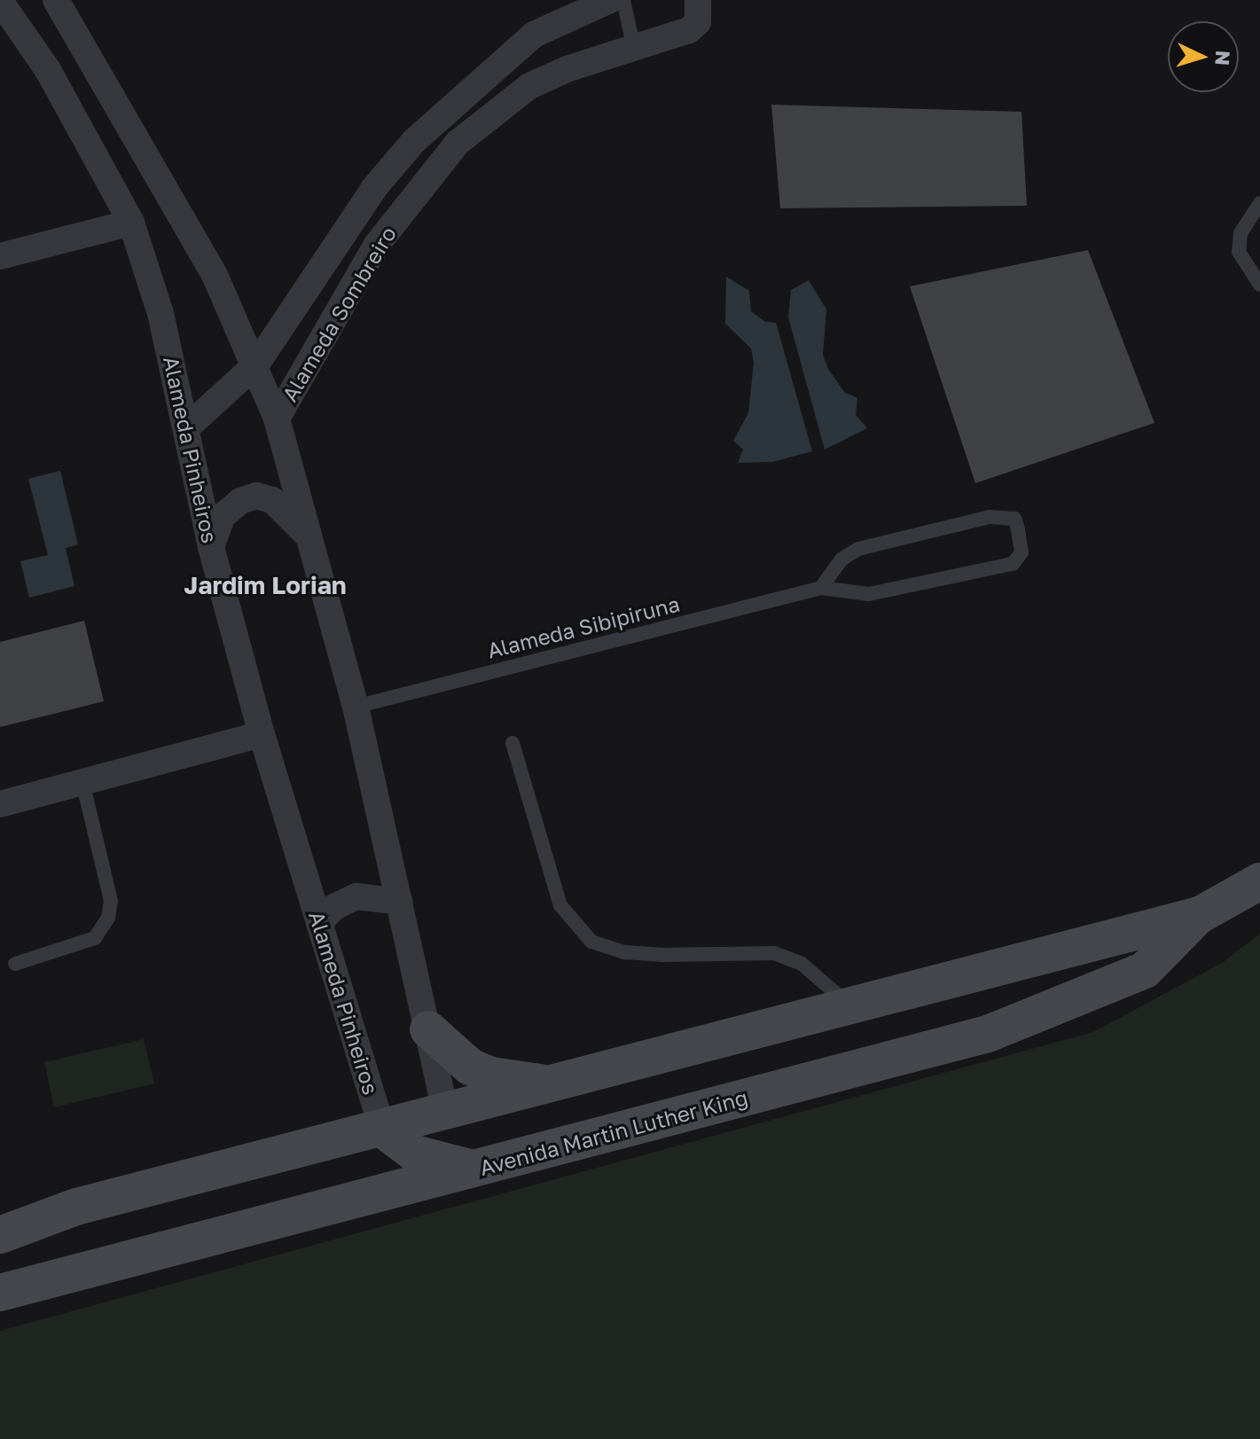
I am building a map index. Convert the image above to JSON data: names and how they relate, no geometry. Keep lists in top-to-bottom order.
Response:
{
  "streets": {
    "main road": ["Avenida Martin Luther King"],
    "street": ["Alameda Sombreiro", "Alameda Pinheiros"],
    "lane": ["Alameda Sibipiruna"]
  },
  "crossings": [
    ["Alameda Sombreiro", "Alameda Pinheiros"],
    ["Alameda Pinheiros", "Avenida Martin Luther King"]
  ],
  "districts": ["Jardim Lorian"],
  "north": "right"
}
